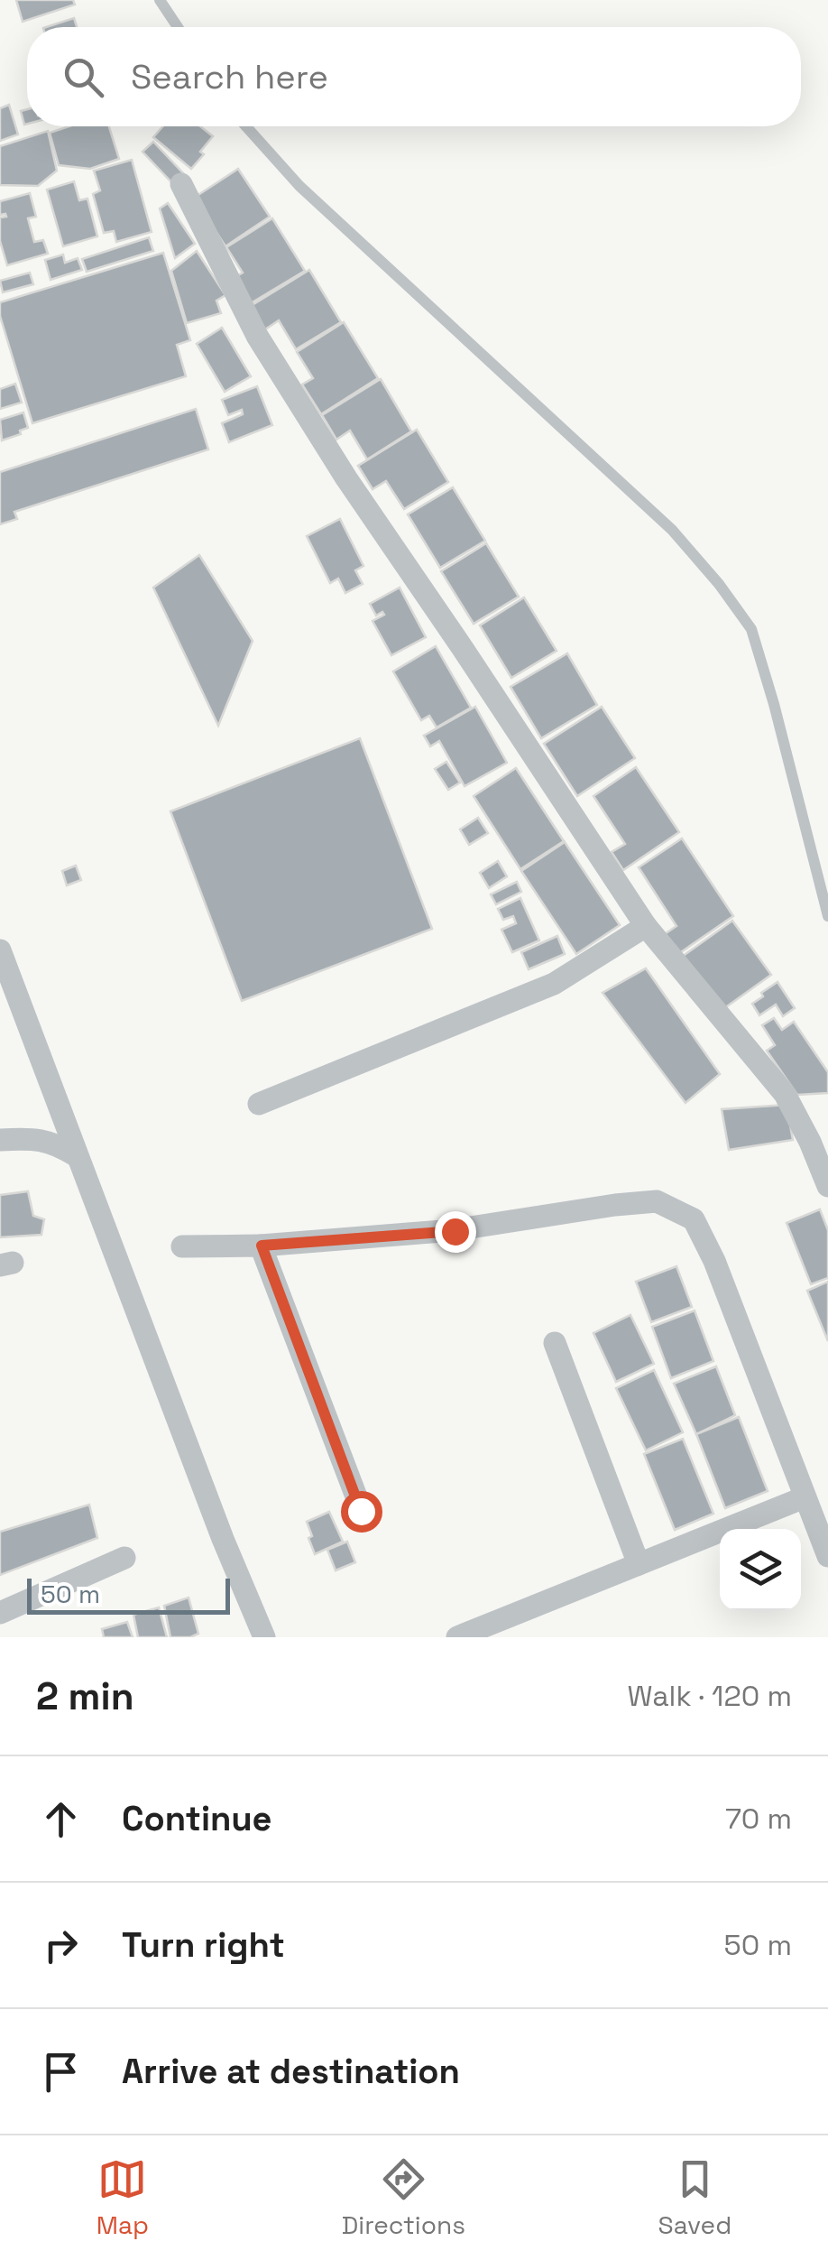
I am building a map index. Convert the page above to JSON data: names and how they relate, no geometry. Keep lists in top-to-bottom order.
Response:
{
  "scale_bar": "50 m",
  "page": {
    "search": "Search here",
    "scale": "50 m",
    "heading": ["2 min", "Walk · 120 m"],
    "list": [
      ["Continue", "70 m"],
      ["Turn right", "50 m"],
      "Arrive at destination"
    ],
    "nav": ["Map", "Directions", "Saved"]
  }
}
